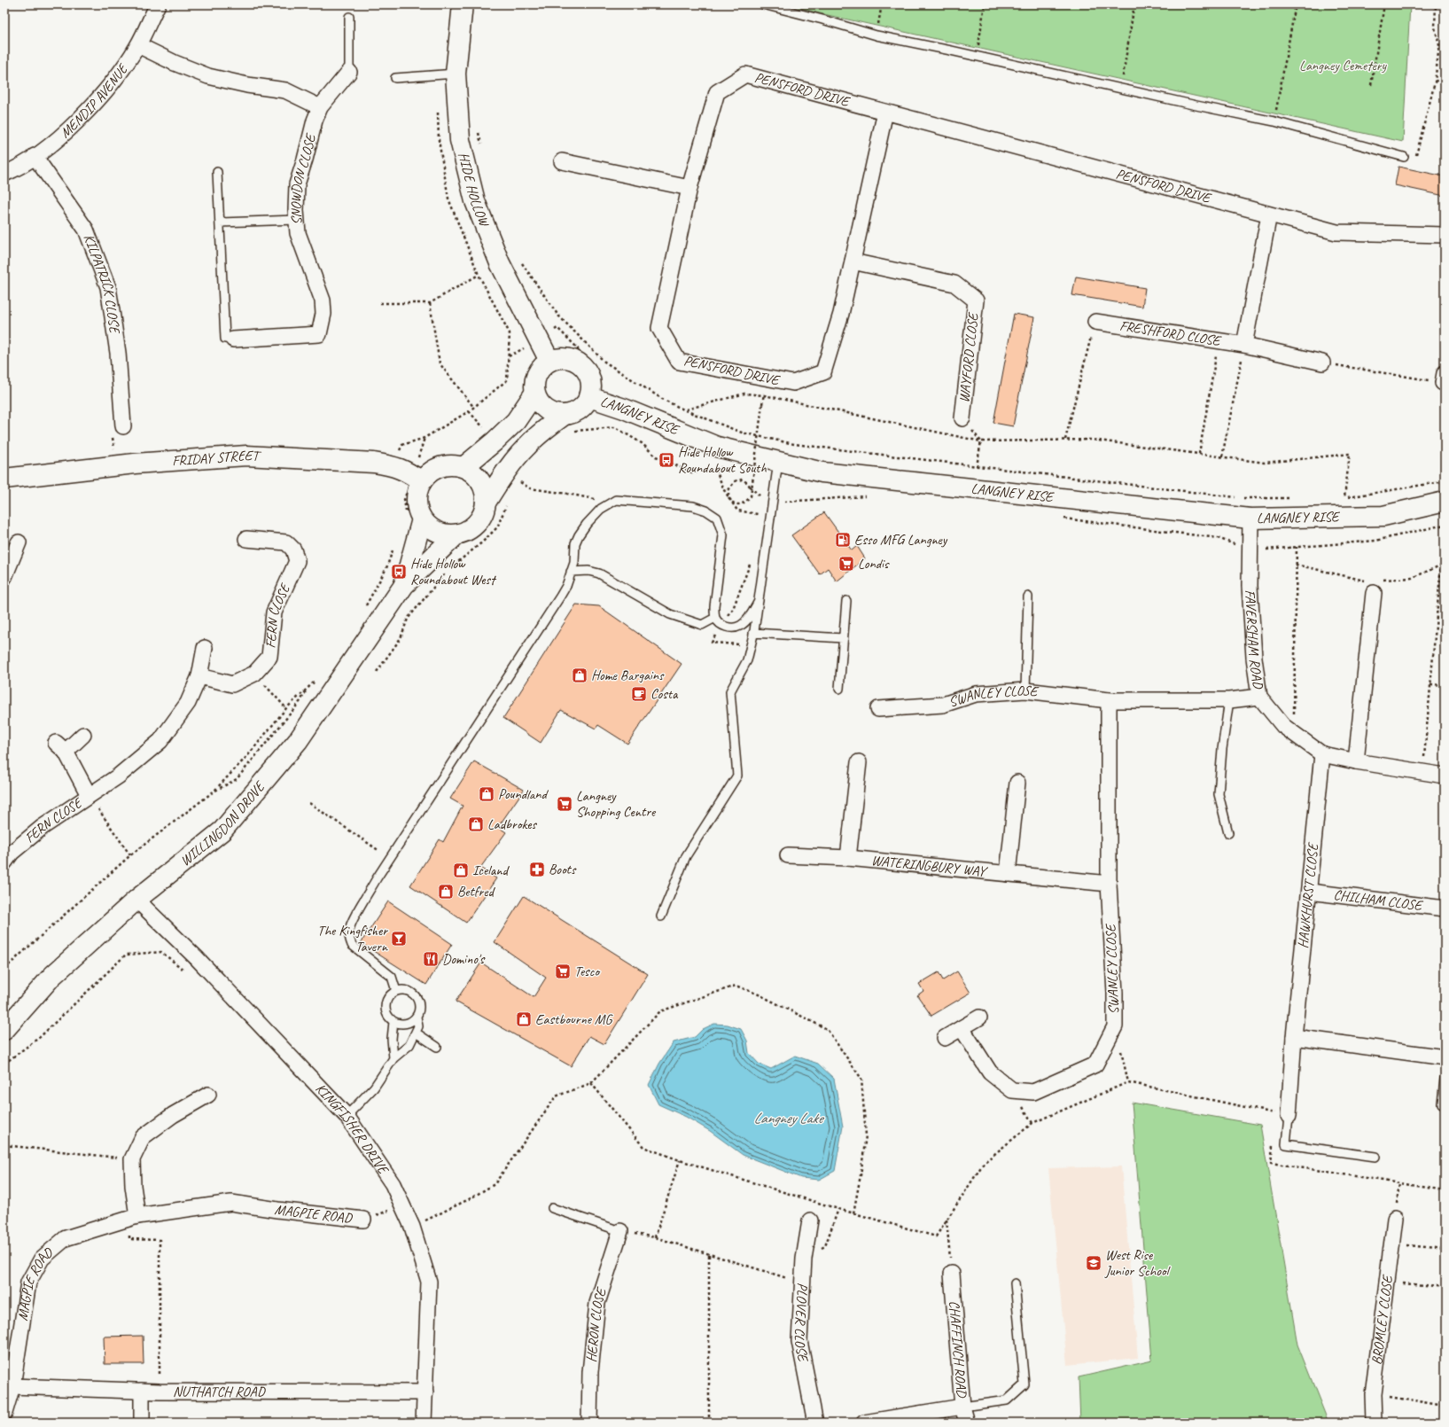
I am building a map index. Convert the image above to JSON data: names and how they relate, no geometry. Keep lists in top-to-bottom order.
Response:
{
  "streets": {
    "main road": [
      "HIDE HOLLOW",
      "LANGNEY RISE",
      "FRIDAY STREET",
      "WILLINGDON DROVE"
    ],
    "street": [
      "PENSFORD DRIVE",
      "MENDIP AVENUE",
      "SNOWDON CLOSE",
      "KILPATRICK CLOSE",
      "FRESHFORD CLOSE",
      "WAYFORD CLOSE",
      "FERN CLOSE",
      "FAVERSHAM ROAD",
      "SWANLEY CLOSE",
      "WATERINGBURY WAY",
      "HAWKHURST CLOSE",
      "CHILHAM CLOSE",
      "KINGFISHER DRIVE",
      "MAGPIE ROAD",
      "BROMLEY CLOSE",
      "PLOVER CLOSE",
      "HERON CLOSE",
      "CHAFFINCH ROAD",
      "NUTHATCH ROAD"
    ]
  },
  "crossings": [
    ["PENSFORD DRIVE", "WAYFORD CLOSE"],
    ["MENDIP AVENUE", "KILPATRICK CLOSE"],
    ["HIDE HOLLOW", "LANGNEY RISE"],
    ["LANGNEY RISE", "FAVERSHAM ROAD"],
    ["FRIDAY STREET", "WILLINGDON DROVE"],
    ["FAVERSHAM ROAD", "SWANLEY CLOSE"],
    ["FAVERSHAM ROAD", "HAWKHURST CLOSE"],
    ["SWANLEY CLOSE", "WATERINGBURY WAY"],
    ["WILLINGDON DROVE", "KINGFISHER DRIVE"],
    ["HAWKHURST CLOSE", "CHILHAM CLOSE"],
    ["KINGFISHER DRIVE", "NUTHATCH ROAD"],
    ["MAGPIE ROAD", "NUTHATCH ROAD"]
  ],
  "water": ["Langney Lake"],
  "parks": ["Langney Cemetery"],
  "places": {
    "bus stop": ["Hide Hollow Roundabout South", "Hide Hollow Roundabout West"],
    "fuel station": ["Esso MFG Langney"],
    "supermarket": ["Londis", "Langney Shopping Centre", "Tesco"],
    "shop": [
      "Home Bargains",
      "Poundland",
      "Ladbrokes",
      "Iceland",
      "Betfred",
      "Eastbourne MG"
    ],
    "cafe": ["Costa"],
    "pharmacy": ["Boots"],
    "bar": ["The Kingfisher Tavern"],
    "restaurant": ["Domino's"],
    "school or university": ["West Rise Junior School"]
  }
}
